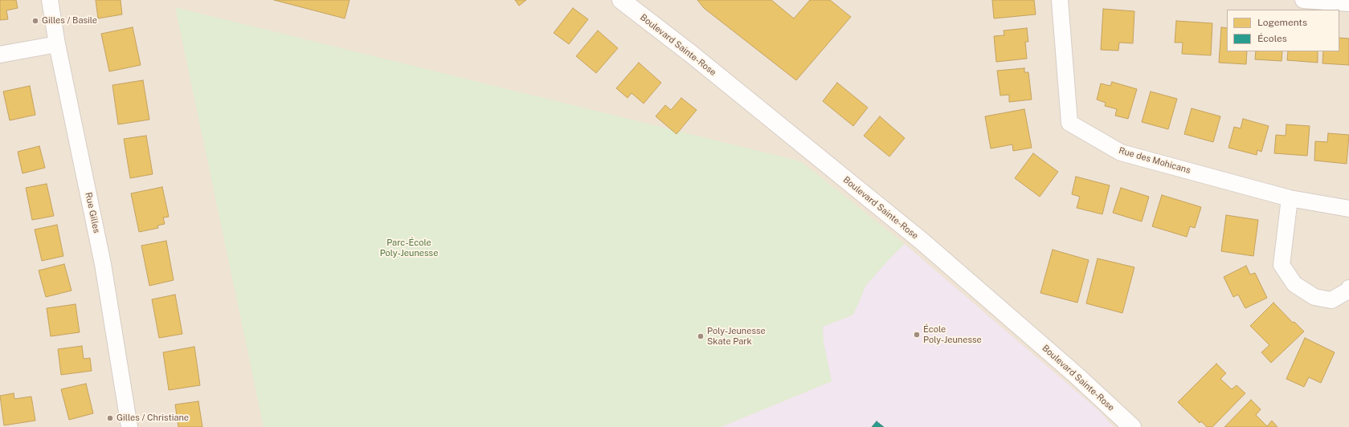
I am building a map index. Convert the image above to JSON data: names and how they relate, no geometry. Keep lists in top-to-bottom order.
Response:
{
  "streets": {
    "street": ["Boulevard Sainte-Rose", "Rue des Mohicans", "Rue Gilles"]
  },
  "parks": ["Parc-École Poly-Jeunesse"],
  "places": [
    "Gilles / Basile",
    "École Poly-Jeunesse",
    "Poly-Jeunesse Skate Park",
    "Gilles / Christiane"
  ],
  "legend": ["Logements", "Écoles"]
}
